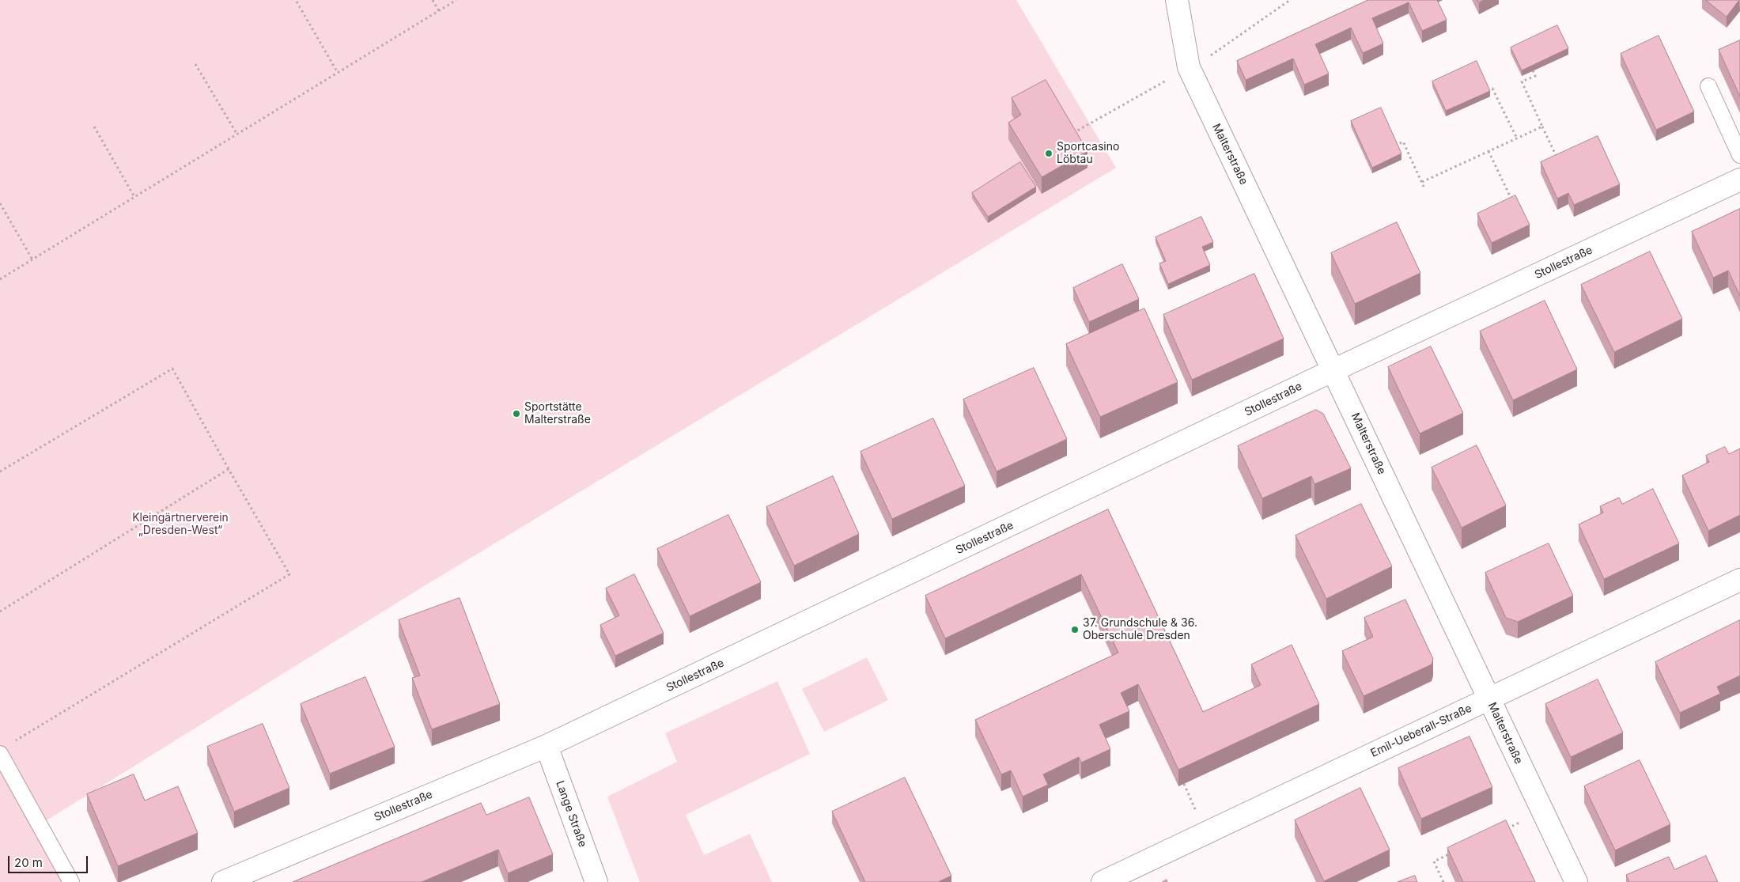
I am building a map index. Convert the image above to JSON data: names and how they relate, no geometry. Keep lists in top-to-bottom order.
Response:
{
  "streets": {
    "street": [
      "Malterstraße",
      "Stollestraße",
      "Emil-Ueberall-Straße",
      "Lange Straße"
    ]
  },
  "crossings": [
    ["Malterstraße", "Stollestraße"],
    ["Malterstraße", "Emil-Ueberall-Straße"],
    ["Stollestraße", "Lange Straße"]
  ],
  "parks": ["Kleingärtnerverein „Dresden-West“"],
  "places": ["Sportcasino Löbtau", "Sportstätte Malterstraße", "37. Grundschule & 36. Oberschule Dresden"],
  "scale_bar": "20 m"
}
